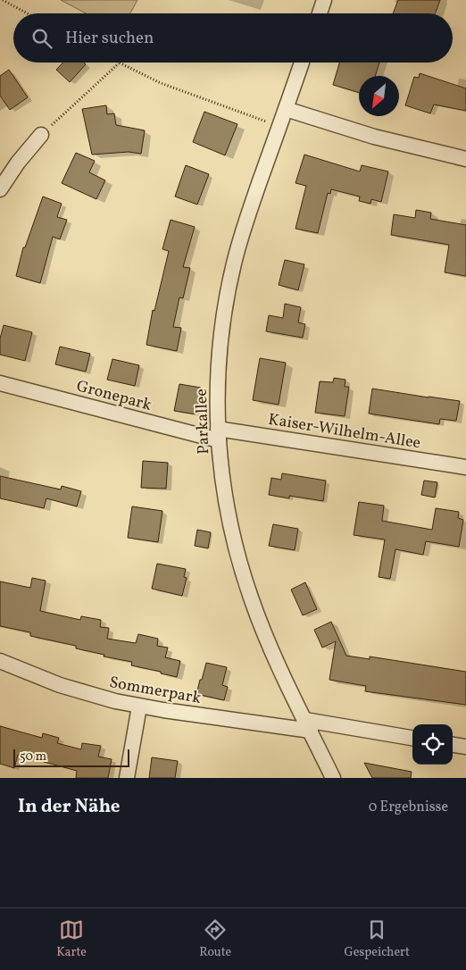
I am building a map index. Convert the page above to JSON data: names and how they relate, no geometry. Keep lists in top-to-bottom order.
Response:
{
  "streets": {
    "street": [
      "Gronepark",
      "Parkallee",
      "Kaiser-Wilhelm-Allee",
      "Sommerpark"
    ]
  },
  "crossings": [
    ["Gronepark", "Parkallee"],
    ["Gronepark", "Kaiser-Wilhelm-Allee"],
    ["Parkallee", "Kaiser-Wilhelm-Allee"],
    ["Parkallee", "Sommerpark"]
  ],
  "scale_bar": "50 m",
  "north": "bottom left",
  "page": {
    "search": "Hier suchen",
    "scale": "50 m",
    "heading": ["In der Nähe", "0 Ergebnisse"],
    "nav": ["Karte", "Route", "Gespeichert"]
  }
}
